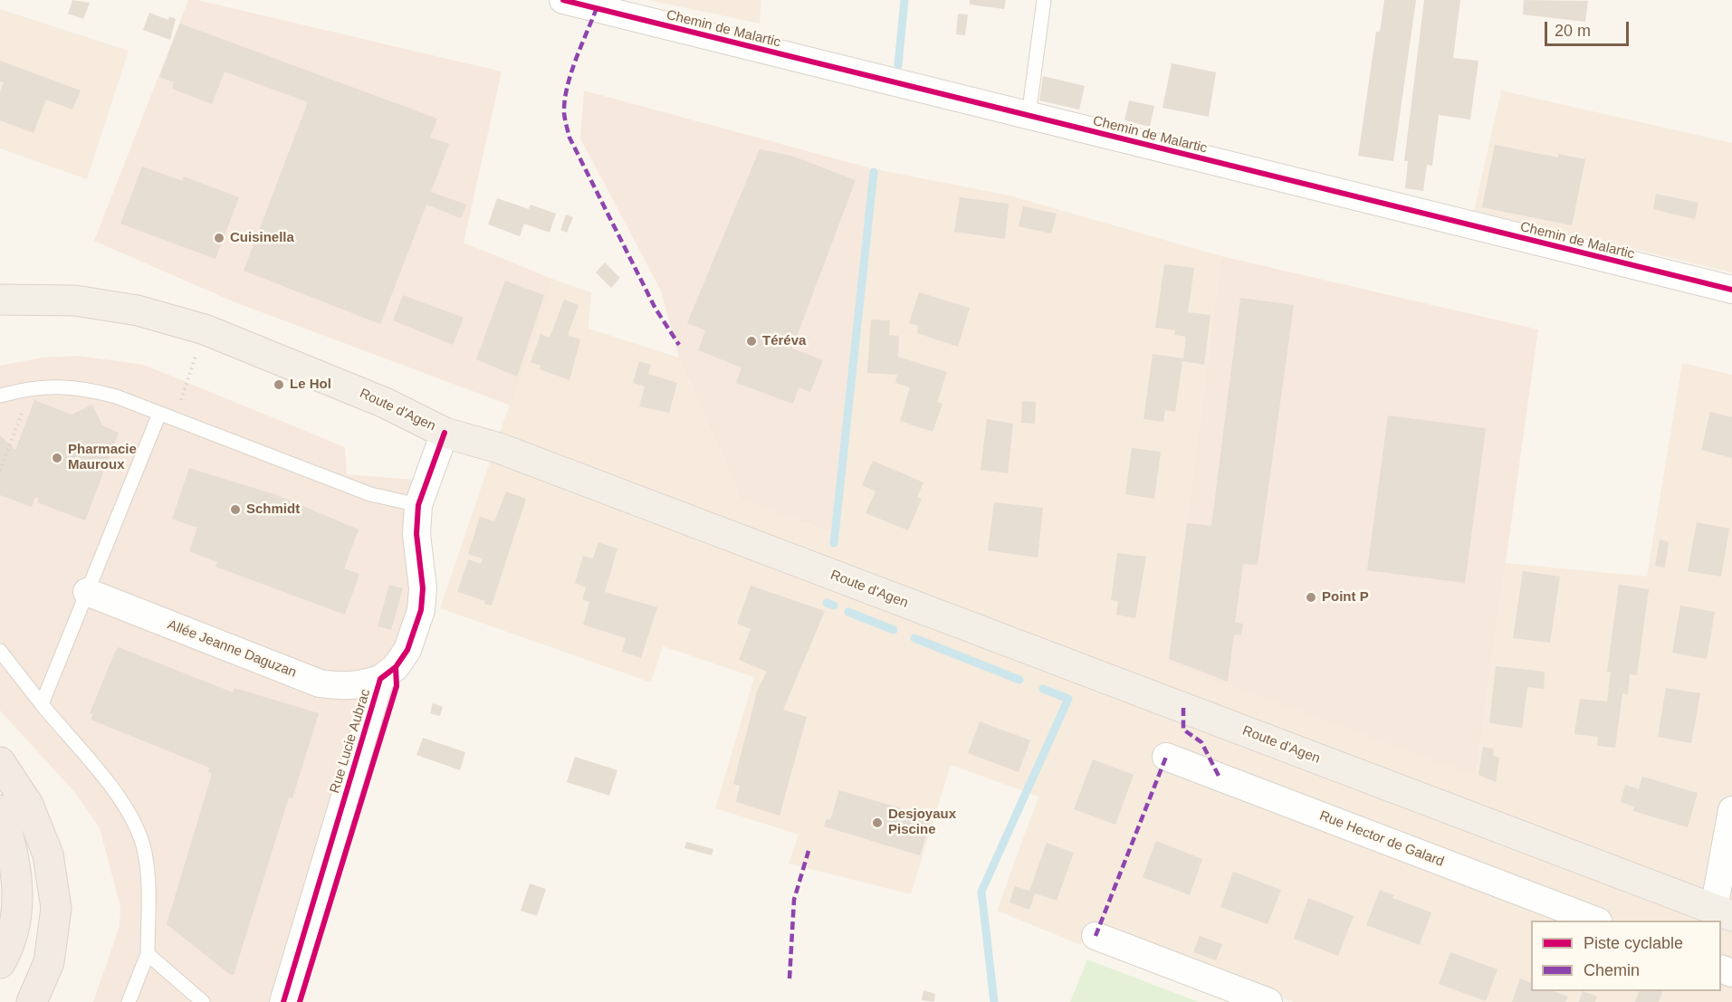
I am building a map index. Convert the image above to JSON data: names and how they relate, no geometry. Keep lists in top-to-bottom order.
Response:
{
  "streets": {
    "main road": ["Route d'Agen"],
    "street": [
      "Chemin de Malartic",
      "Allée Jeanne Daguzan",
      "Rue Lucie Aubrac",
      "Rue Hector de Galard"
    ]
  },
  "crossings": [
    ["Route d'Agen", "Rue Lucie Aubrac"],
    ["Allée Jeanne Daguzan", "Rue Lucie Aubrac"]
  ],
  "places": [
    "Cuisinella",
    "Téréva",
    "Le Hol",
    "Pharmacie Mauroux",
    "Schmidt",
    "Point P",
    "Desjoyaux Piscine"
  ],
  "legend": ["Piste cyclable", "Chemin"],
  "scale_bar": "20 m"
}
